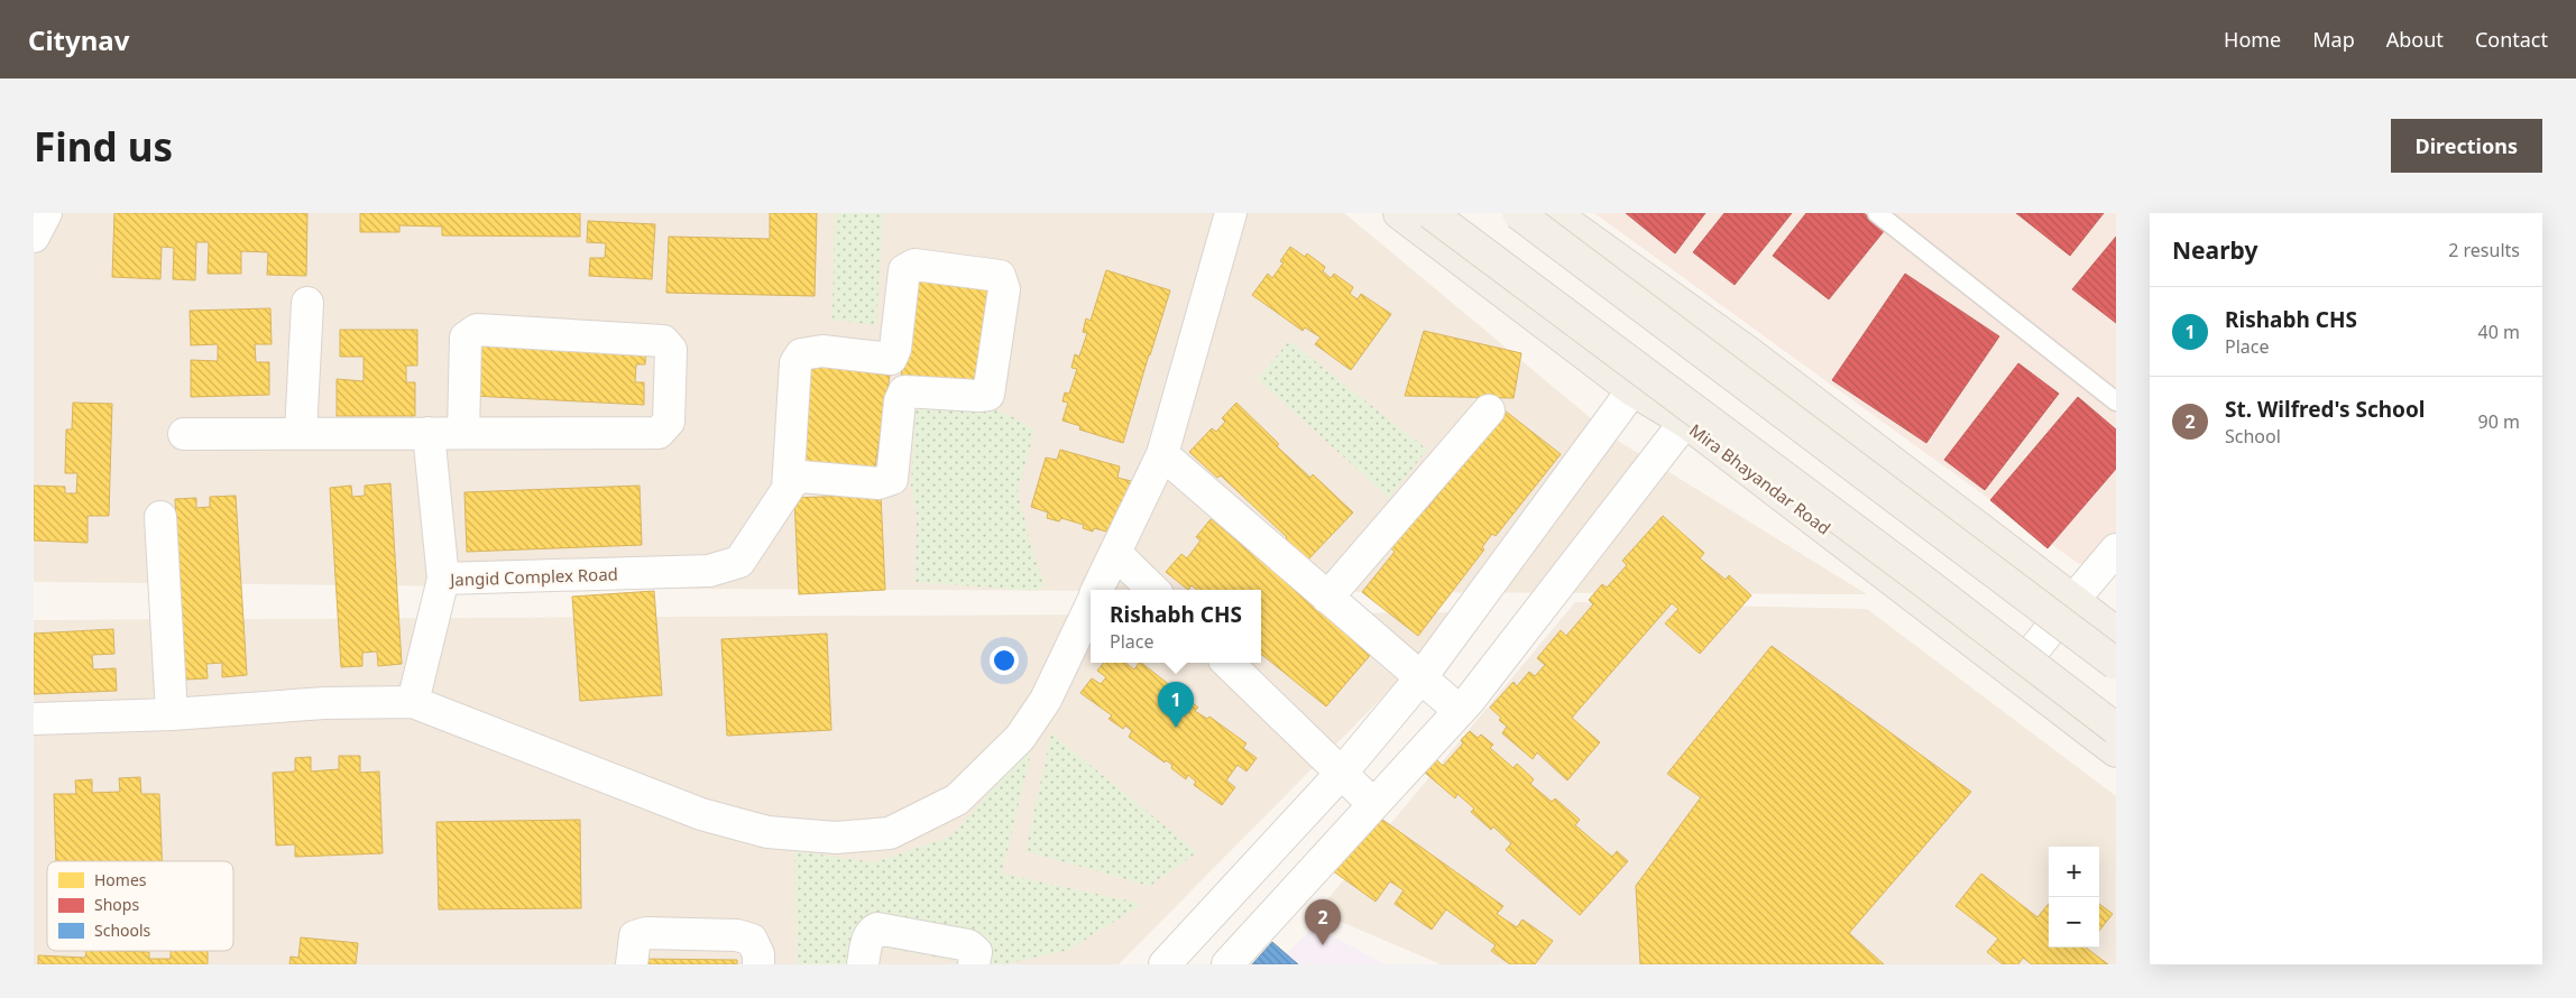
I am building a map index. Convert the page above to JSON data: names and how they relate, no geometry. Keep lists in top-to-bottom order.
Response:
{
  "streets": {
    "main road": ["Mira Bhayandar Road"],
    "street": ["Jangid Complex Road"]
  },
  "legend": ["Homes", "Shops", "Schools"],
  "page": {
    "header": "Citynav",
    "nav": [
      "Home",
      "Map",
      "About",
      "Contact"
    ],
    "buttons": "Directions",
    "title": "Find us",
    "heading": ["Nearby", "2 results"],
    "list": [
      {
        "mark": "1",
        "name": "Rishabh CHS",
        "note": "Place",
        "value": "40 m"
      },
      {
        "mark": "2",
        "name": "St. Wilfred's School",
        "note": "School",
        "value": "90 m"
      }
    ],
    "popup": ["Rishabh CHS", "Place"],
    "pins": ["1", "2"],
    "map_buttons": ["+", "−"]
  }
}
